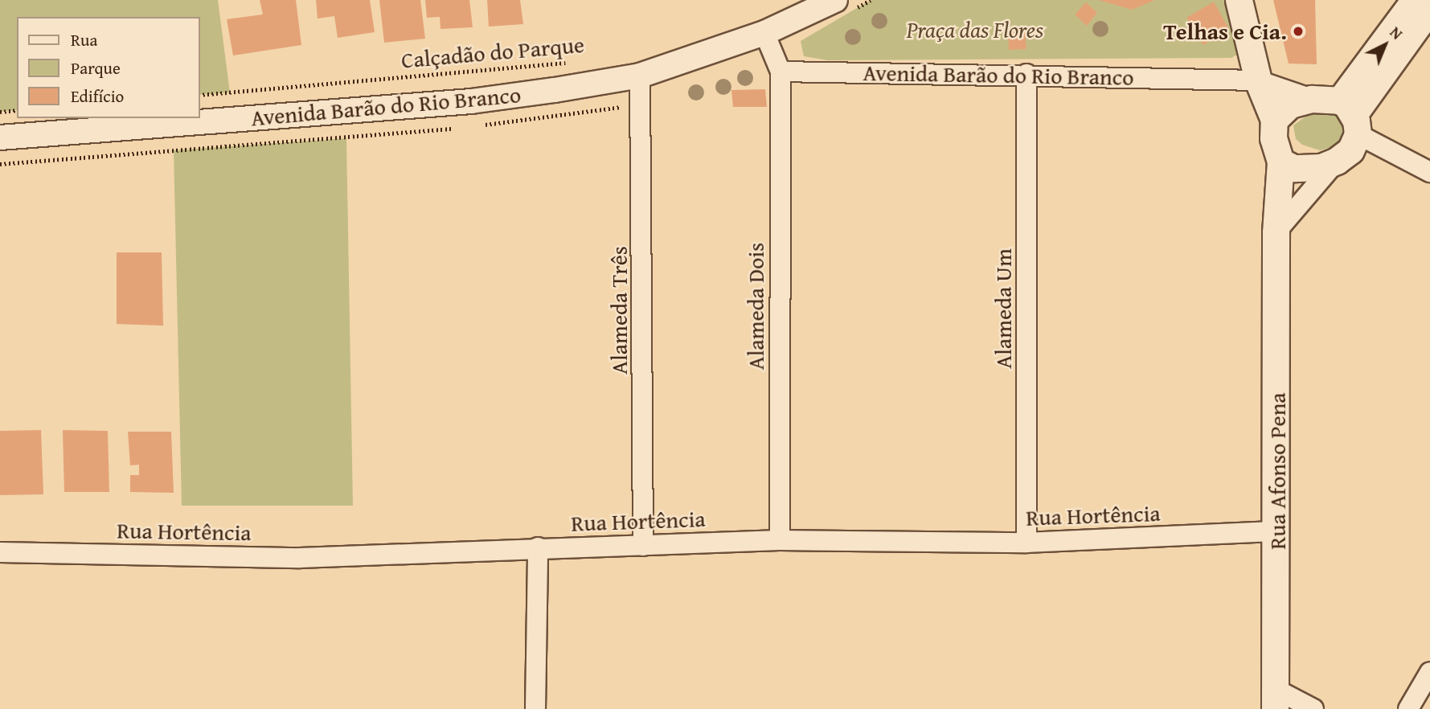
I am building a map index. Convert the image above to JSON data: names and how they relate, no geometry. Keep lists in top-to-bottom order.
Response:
{
  "streets": {
    "main road": ["Rua Afonso Pena"],
    "street": [
      "Avenida Barão do Rio Branco",
      "Alameda Dois",
      "Alameda Um",
      "Alameda Três",
      "Rua Hortência"
    ],
    "path": ["Calçadão do Parque"]
  },
  "crossings": [
    ["Avenida Barão do Rio Branco", "Alameda Dois"],
    ["Avenida Barão do Rio Branco", "Alameda Um"],
    ["Avenida Barão do Rio Branco", "Alameda Três"],
    ["Alameda Dois", "Rua Hortência"],
    ["Alameda Um", "Rua Hortência"],
    ["Alameda Três", "Rua Hortência"],
    ["Rua Afonso Pena", "Rua Hortência"]
  ],
  "parks": ["Praça das Flores"],
  "places": ["Telhas e Cia."],
  "legend": ["Rua", "Parque", "Edifício"],
  "north": "top right"
}
